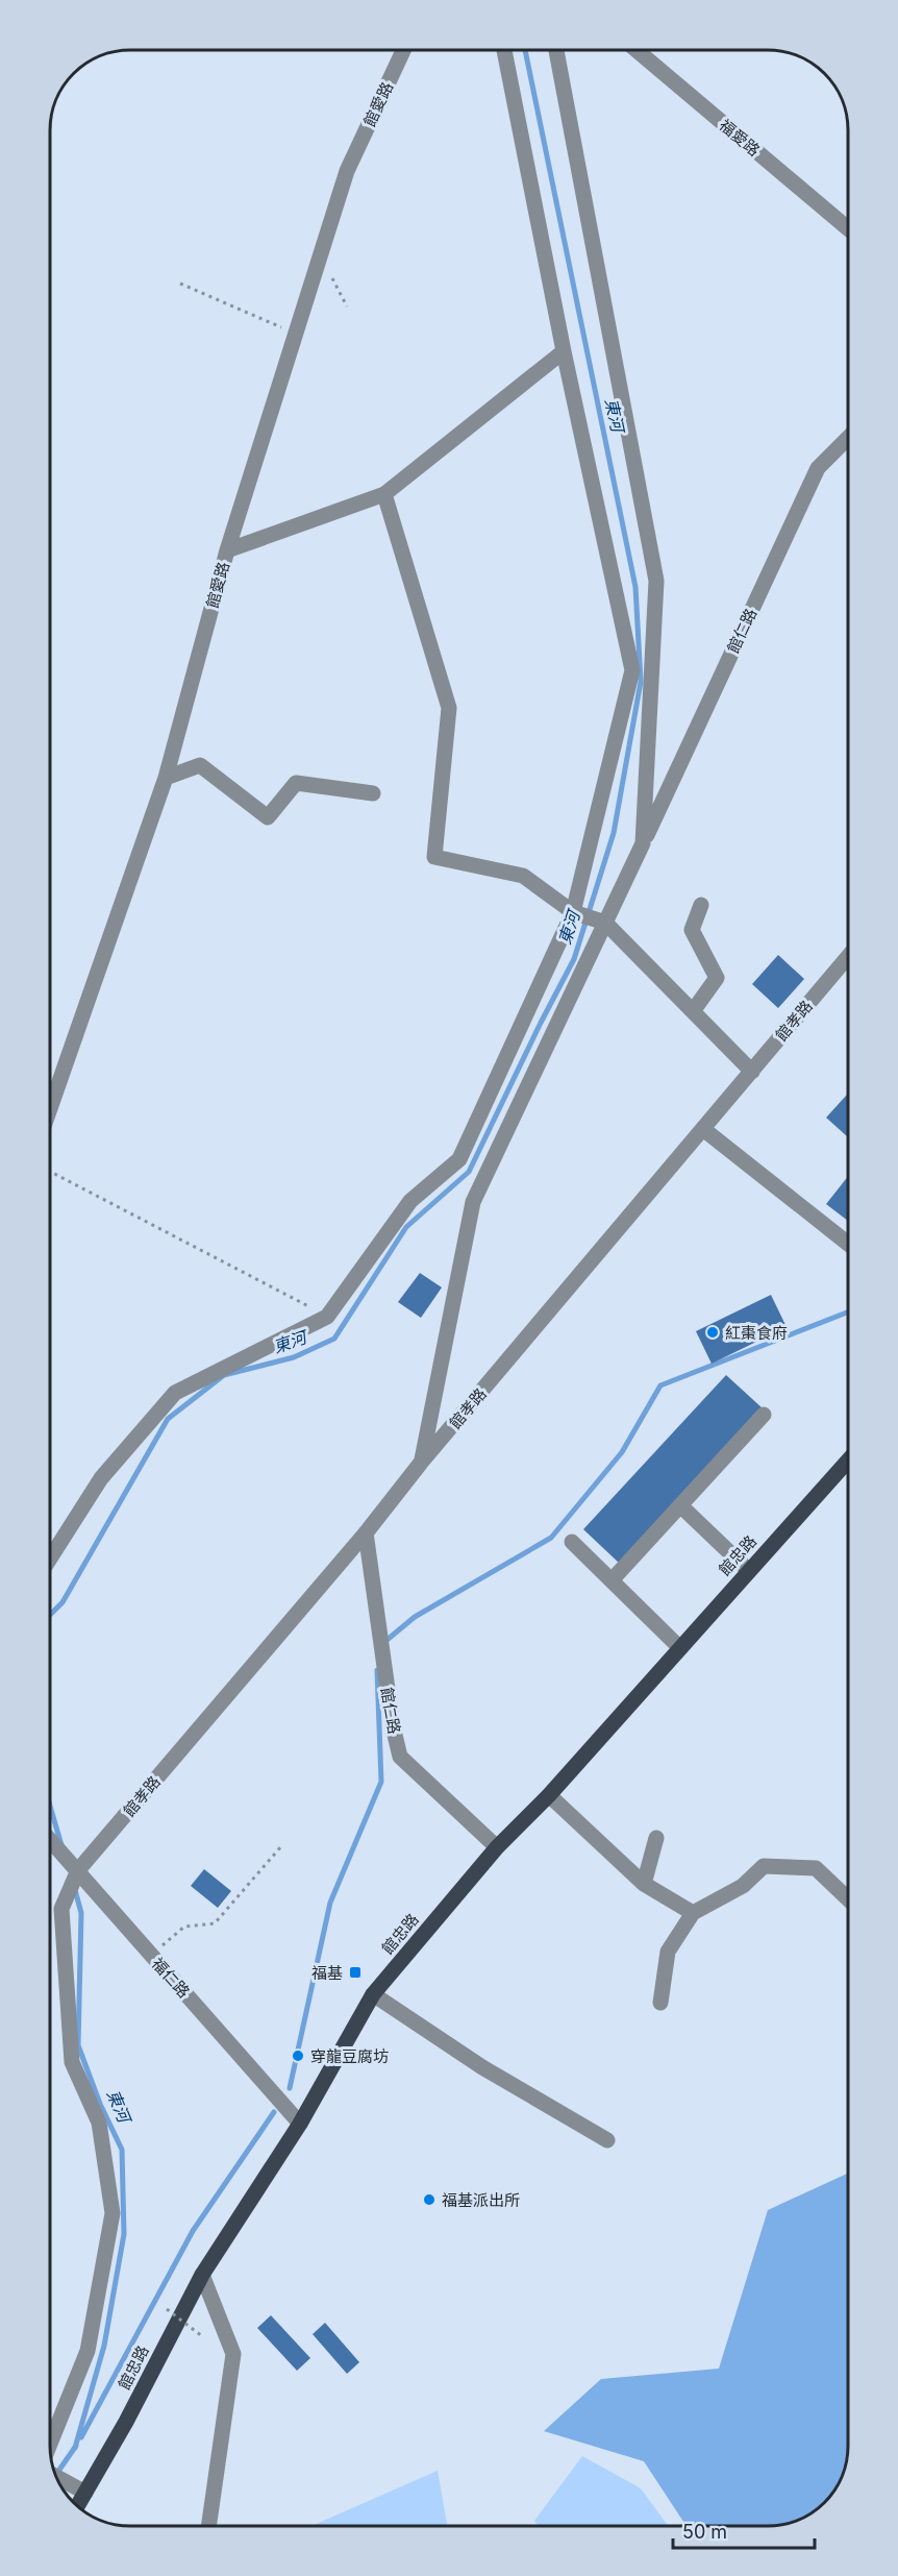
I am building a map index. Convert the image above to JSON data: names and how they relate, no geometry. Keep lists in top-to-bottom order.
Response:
{
  "streets": {
    "main road": ["館忠路"],
    "street": [
      "館愛路",
      "福愛路",
      "館仁路",
      "館孝路",
      "福仁路"
    ]
  },
  "crossings": [
    ["館仁路", "館孝路"],
    ["館仁路", "館忠路"],
    ["館孝路", "福仁路"],
    ["館忠路", "福仁路"]
  ],
  "water": ["東河"],
  "places": {
    "other": ["紅棗食府", "穿龍豆腐坊", "福基派出所"],
    "transit": ["福基"]
  },
  "scale_bar": "50 m"
}
